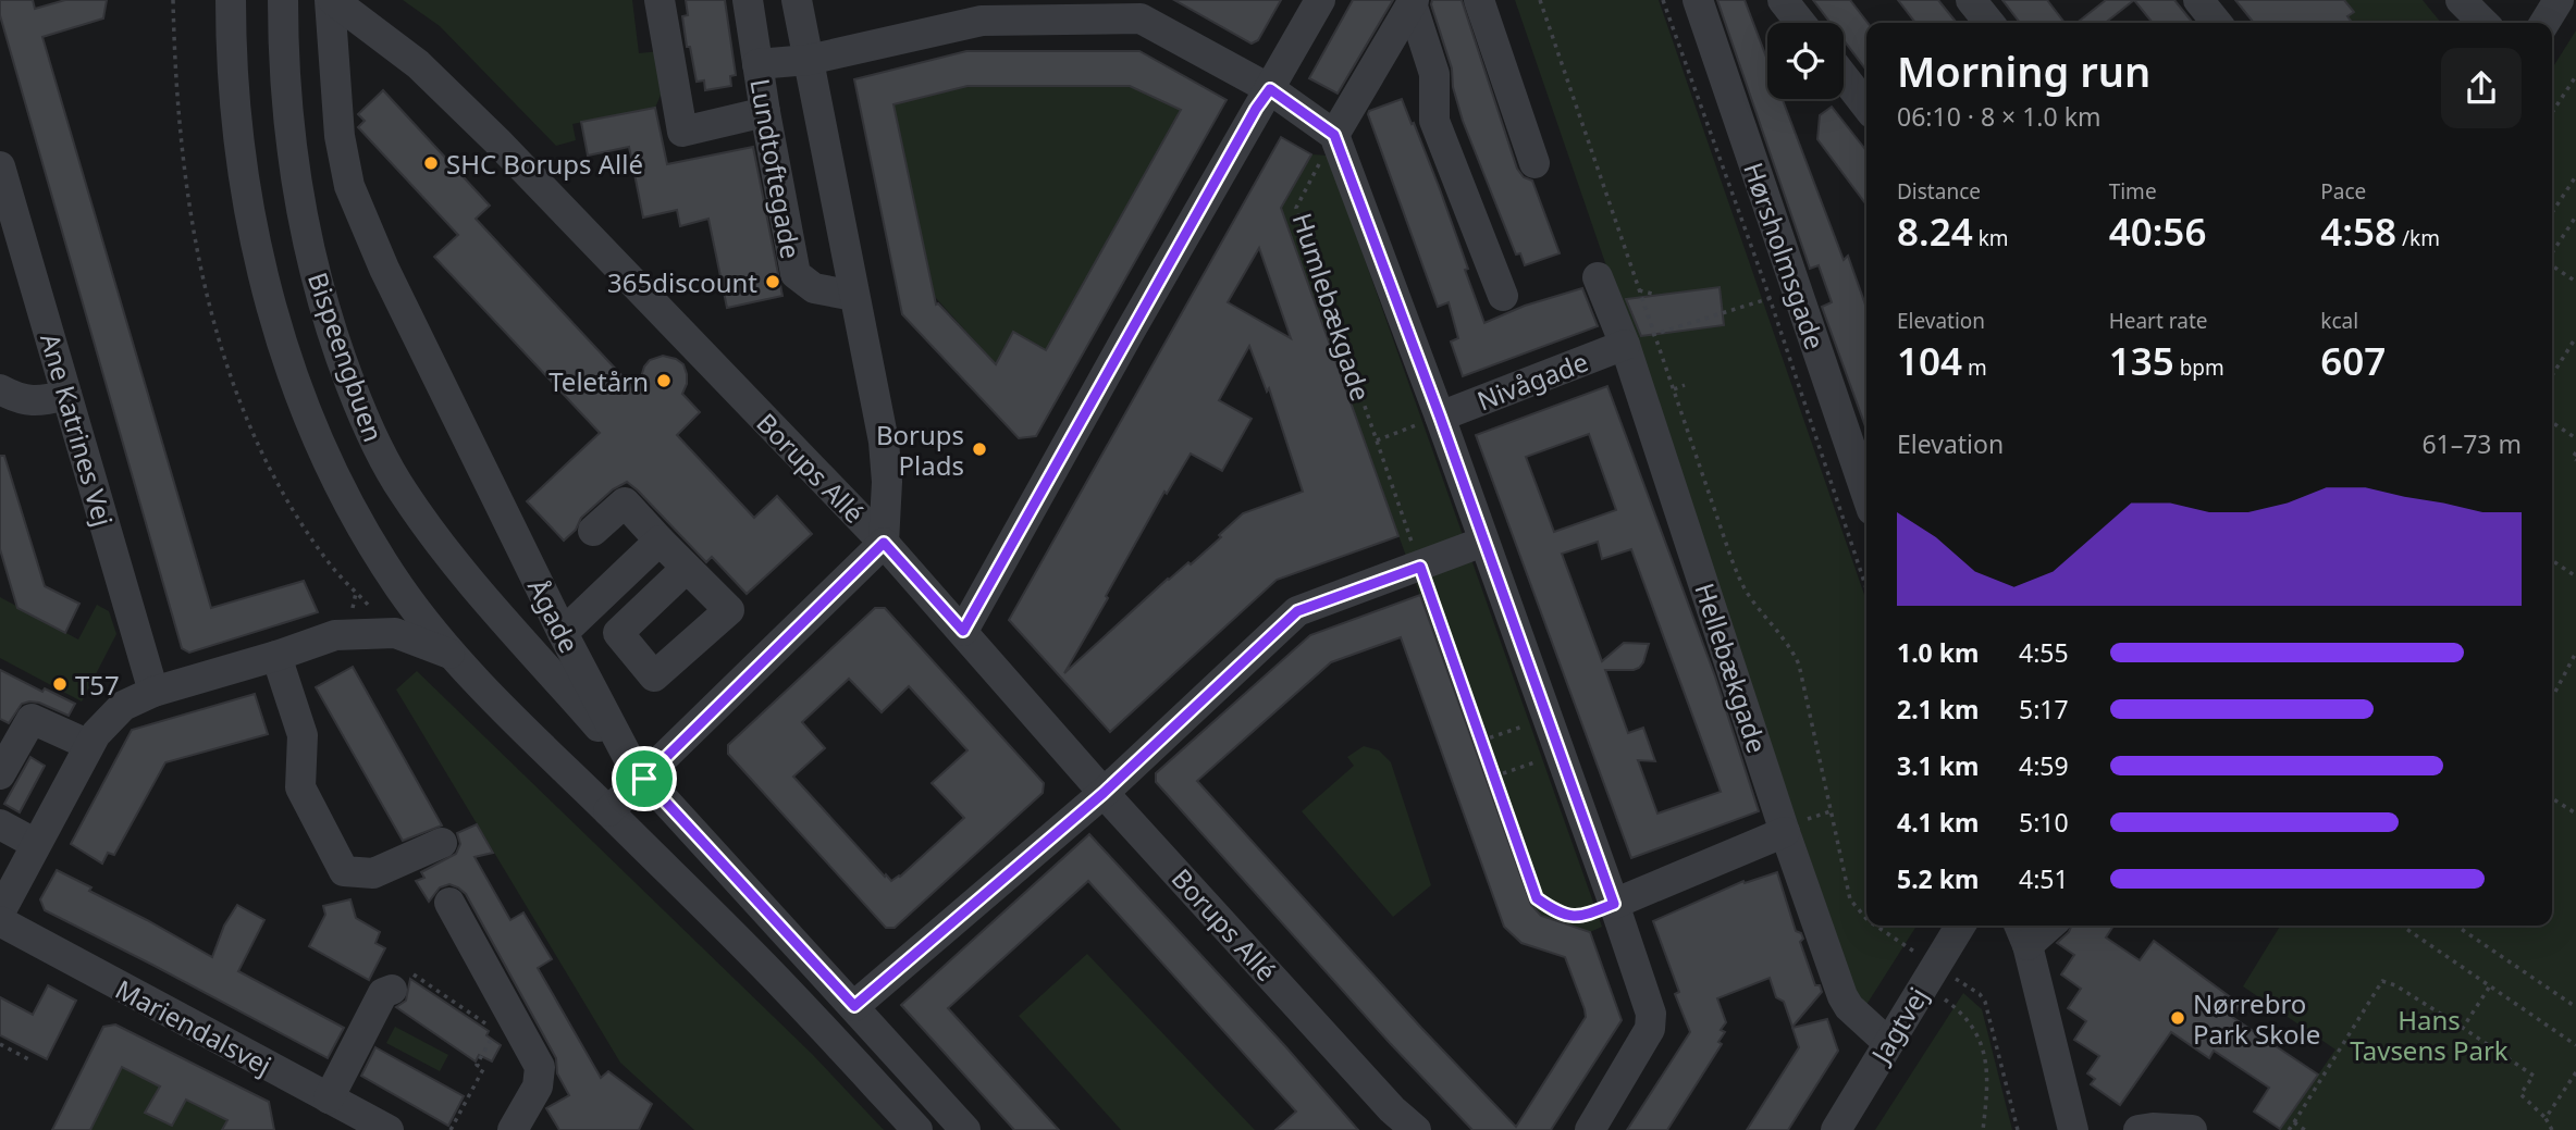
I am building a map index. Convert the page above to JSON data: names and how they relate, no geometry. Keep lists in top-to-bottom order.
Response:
{
  "streets": {
    "street": [
      "Lundtoftegade",
      "Hørsholmsgade",
      "Bispeengbuen",
      "Nivågade",
      "Ane Katrines Vej",
      "Borups Allé",
      "Ågade",
      "Hellebækgade",
      "Jagtvej",
      "Mariendalsvej"
    ],
    "path": ["Humlebækgade"]
  },
  "crossings": [
    ["Lundtoftegade", "Borups Allé"],
    ["Bispeengbuen", "Ågade"],
    ["Nivågade", "Hellebækgade"],
    ["Borups Allé", "Ågade"],
    ["Hellebækgade", "Jagtvej"]
  ],
  "parks": ["Hans Tavsens Park"],
  "places": [
    "SHC Borups Allé",
    "365discount",
    "Teletårn",
    "Borups Plads",
    "T57",
    "Nørrebro Park Skole"
  ],
  "page": {
    "heading": ["Morning run", "06:10 · 8 × 1.0 km"],
    "stats": [
      ["Distance", "8.24 km"],
      ["Time", "40:56"],
      ["Pace", "4:58 /km"],
      ["Elevation", "104 m"],
      ["Heart rate", "135 bpm"],
      ["kcal", "607"]
    ],
    "chart": ["Elevation", "61–73 m"],
    "list": [
      {
        "name": "1.0 km",
        "note": "4:55"
      },
      {
        "name": "2.1 km",
        "note": "5:17"
      },
      {
        "name": "3.1 km",
        "note": "4:59"
      },
      {
        "name": "4.1 km",
        "note": "5:10"
      },
      {
        "name": "5.2 km",
        "note": "4:51"
      }
    ]
  }
}
